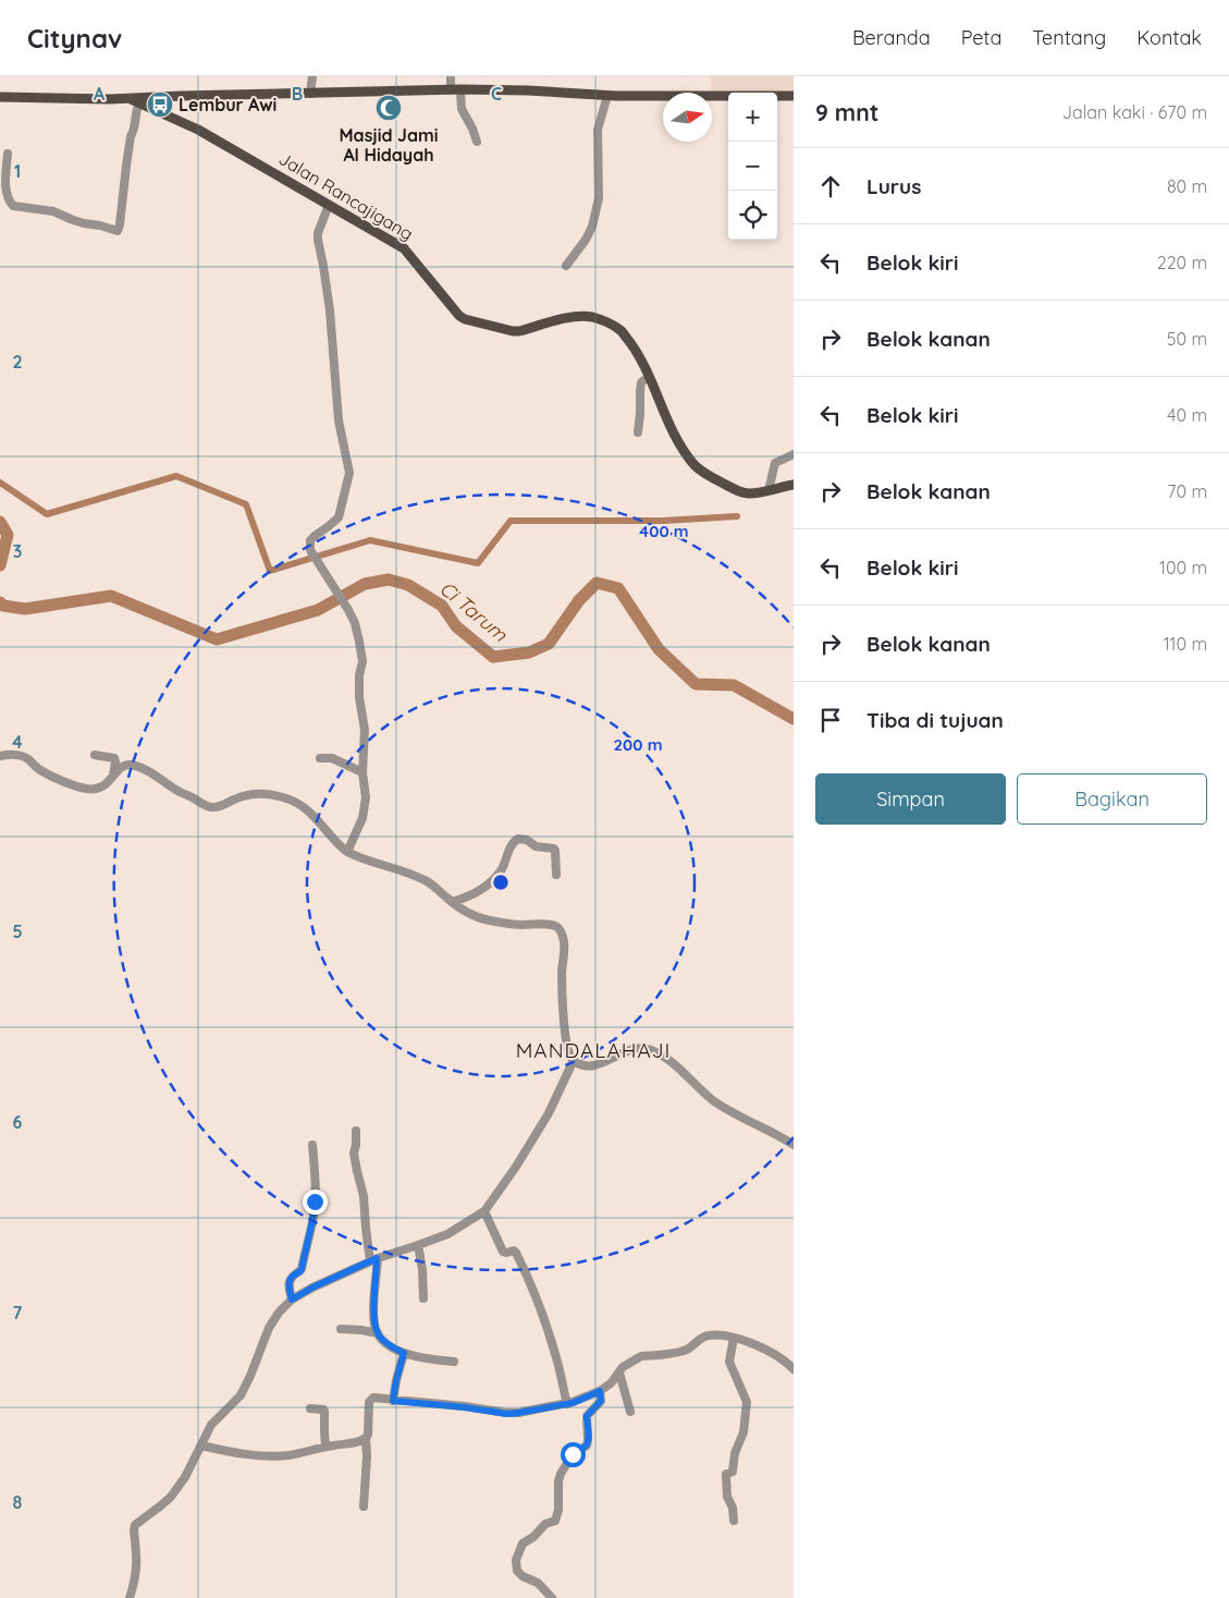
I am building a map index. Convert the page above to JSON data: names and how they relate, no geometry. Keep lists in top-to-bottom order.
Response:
{
  "streets": {
    "main road": ["Jalan Rancajigang"]
  },
  "districts": ["MANDALAHAJI"],
  "water": ["Ci Tarum"],
  "places": {
    "bus stop": ["Lembur Awi"],
    "mosque": ["Masjid Jami Al Hidayah"]
  },
  "north": "right",
  "page": {
    "header": "Citynav",
    "nav": [
      "Beranda",
      "Peta",
      "Tentang",
      "Kontak"
    ],
    "heading": ["9 mnt", "Jalan kaki · 670 m"],
    "map_buttons": ["+", "−"],
    "list": [
      ["Lurus", "80 m"],
      ["Belok kiri", "220 m"],
      ["Belok kanan", "50 m"],
      ["Belok kiri", "40 m"],
      ["Belok kanan", "70 m"],
      ["Belok kiri", "100 m"],
      ["Belok kanan", "110 m"],
      "Tiba di tujuan"
    ],
    "buttons": ["Simpan", "Bagikan"]
  },
  "grid": {
    "columns": ["A", "B", "C"],
    "rows": [
      "1",
      "2",
      "3",
      "4",
      "5",
      "6",
      "7",
      "8"
    ]
  },
  "rings": ["400 m", "200 m"]
}
